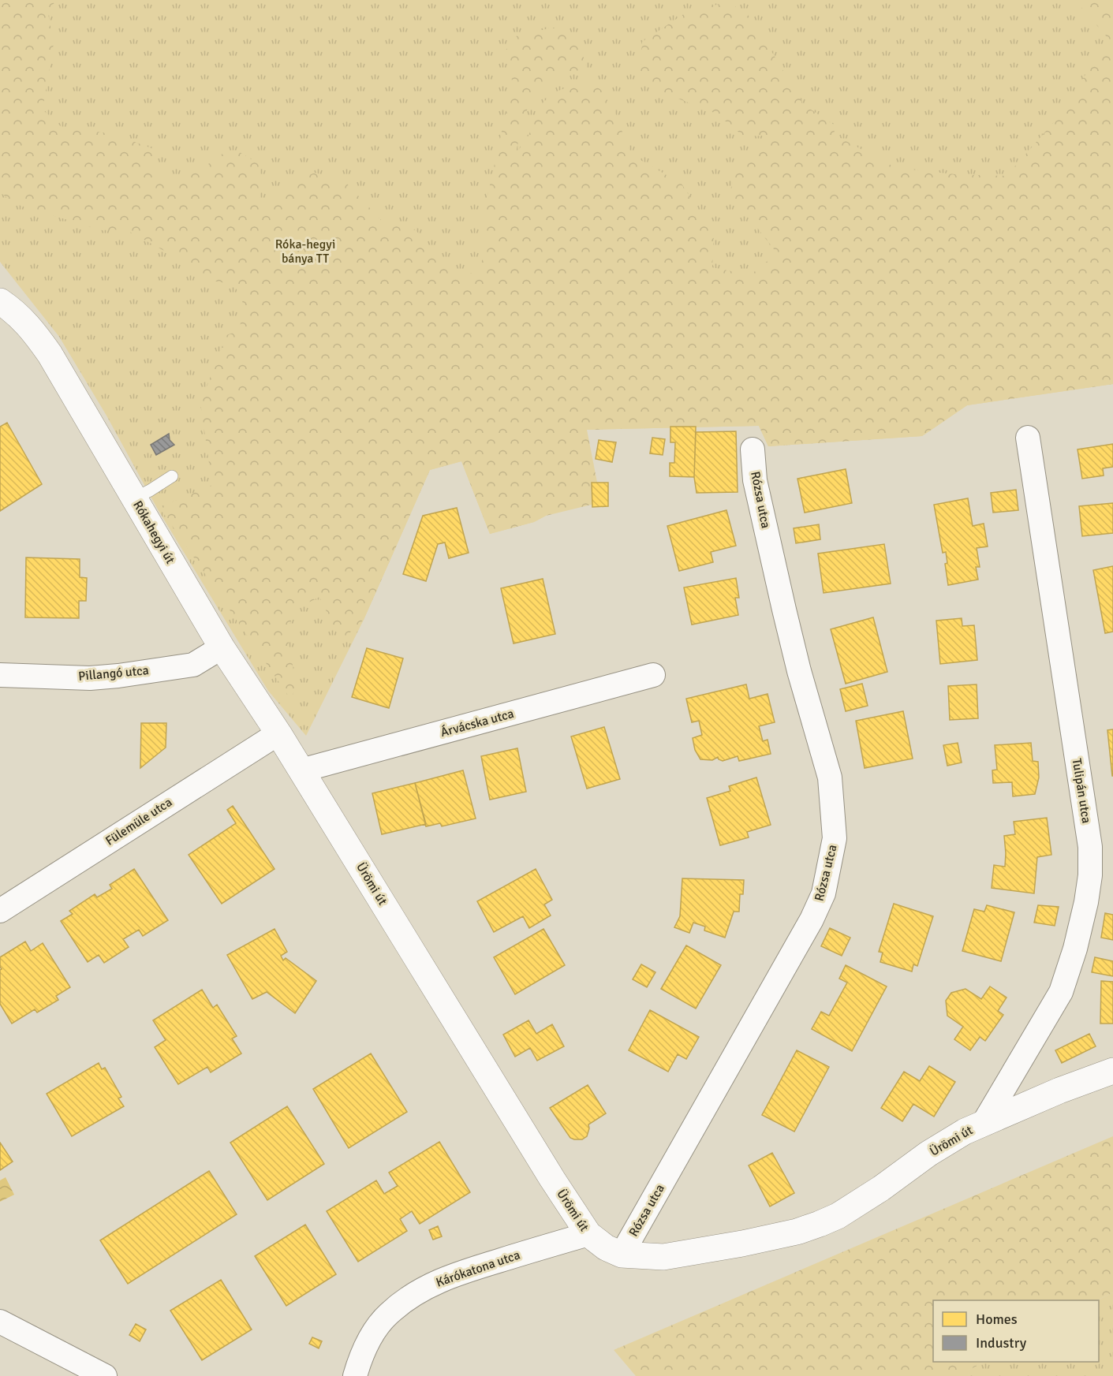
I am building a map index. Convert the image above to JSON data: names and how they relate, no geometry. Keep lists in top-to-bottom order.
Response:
{
  "streets": {
    "street": [
      "Rózsa utca",
      "Rókahegyi út",
      "Pillangó utca",
      "Árvácska utca",
      "Tulipán utca",
      "Fülemüle utca",
      "Ürömi út",
      "Kárókatona utca"
    ]
  },
  "crossings": [
    ["Rózsa utca", "Ürömi út"],
    ["Rókahegyi út", "Pillangó utca"],
    ["Rókahegyi út", "Árvácska utca"],
    ["Rókahegyi út", "Fülemüle utca"],
    ["Rókahegyi út", "Ürömi út"],
    ["Árvácska utca", "Ürömi út"],
    ["Tulipán utca", "Ürömi út"],
    ["Ürömi út", "Kárókatona utca"]
  ],
  "parks": ["Róka-hegyi bánya TT"],
  "legend": ["Homes", "Industry"]
}
